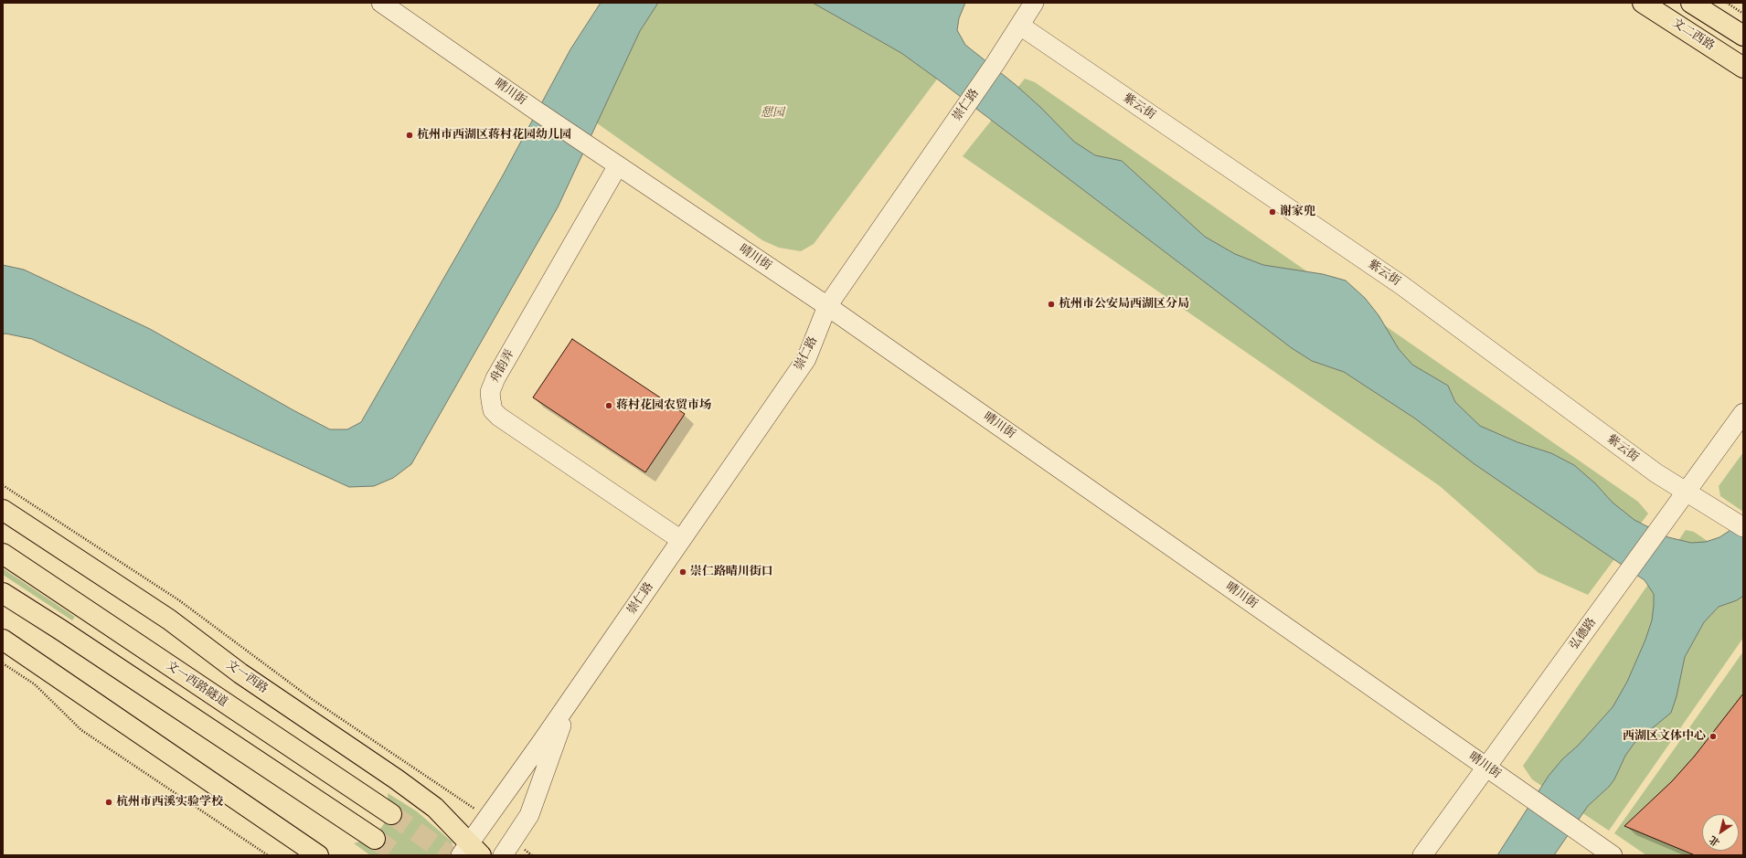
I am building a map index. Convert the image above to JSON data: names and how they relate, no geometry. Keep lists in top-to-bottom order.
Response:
{
  "streets": {
    "main road": ["文二西路", "文一西路", "文一西路隧道"],
    "street": [
      "晴川街",
      "崇仁路",
      "紫云街",
      "舟韵弄",
      "弘德路"
    ]
  },
  "crossings": [
    ["晴川街", "崇仁路"],
    ["晴川街", "舟韵弄"],
    ["晴川街", "弘德路"],
    ["崇仁路", "紫云街"],
    ["崇仁路", "舟韵弄"],
    ["崇仁路", "文一西路"],
    ["紫云街", "弘德路"]
  ],
  "parks": ["憇园"],
  "places": [
    "杭州市西湖区蒋村花园幼儿园",
    "谢家兜",
    "杭州市公安局西湖区分局",
    "蒋村花园农贸市场",
    "崇仁路晴川街口",
    "西湖区文体中心",
    "杭州市西溪实验学校"
  ],
  "north": "bottom left"
}
